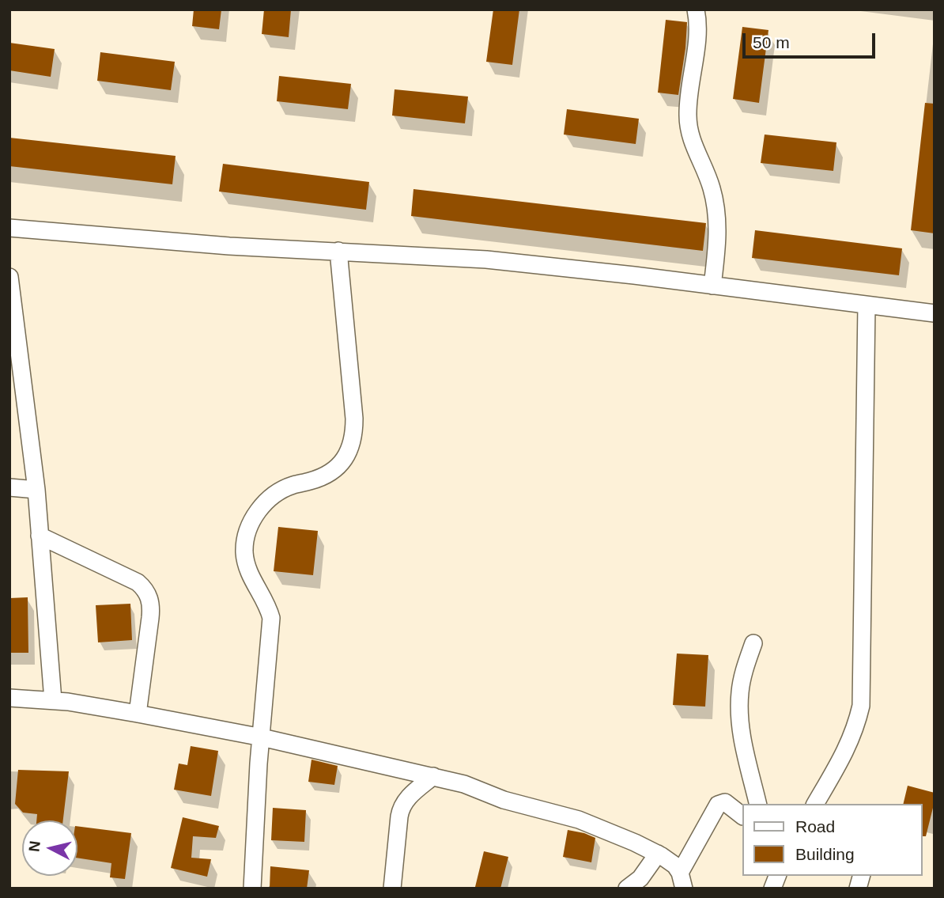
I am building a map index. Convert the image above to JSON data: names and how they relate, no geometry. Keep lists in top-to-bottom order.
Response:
{
  "legend": ["Road", "Building"],
  "scale_bar": "50 m",
  "north": "left"
}
